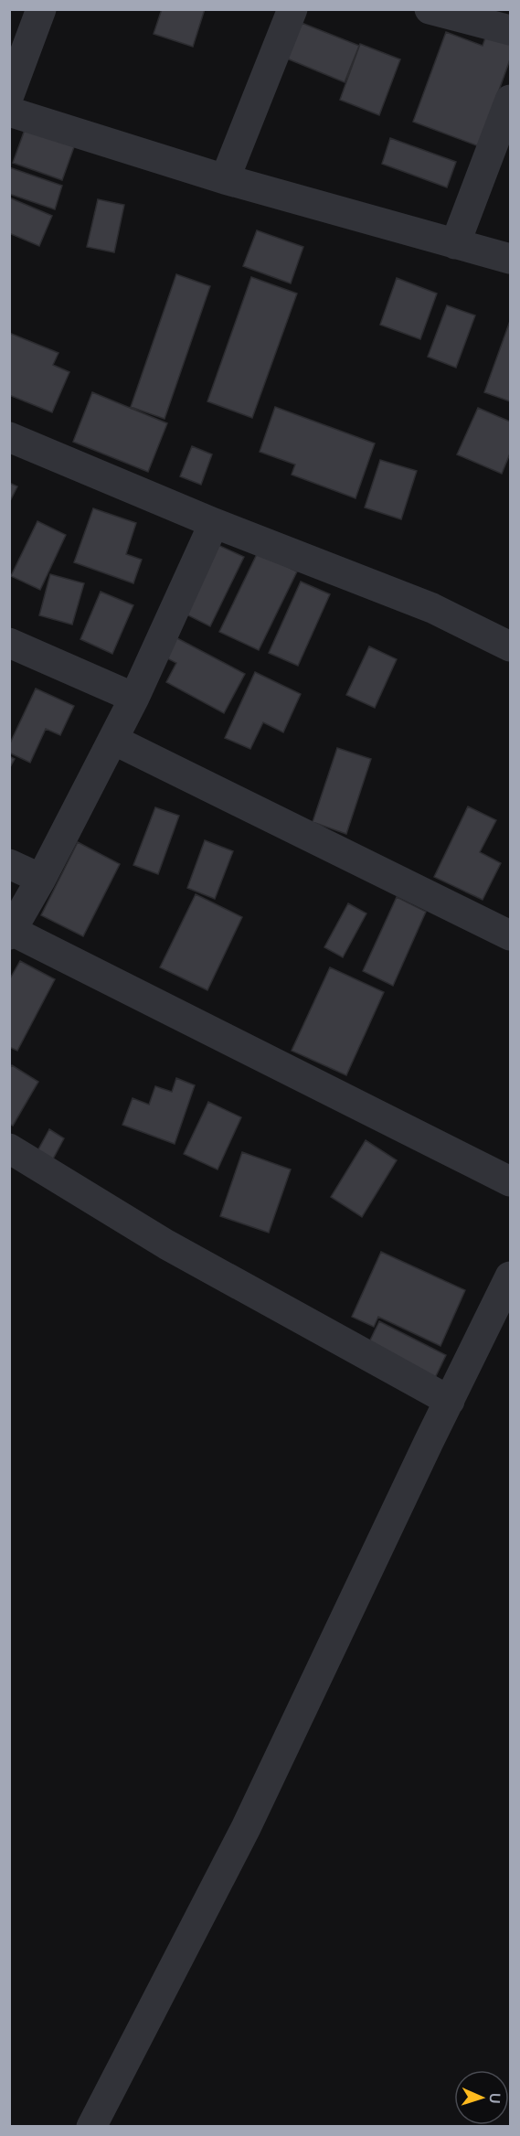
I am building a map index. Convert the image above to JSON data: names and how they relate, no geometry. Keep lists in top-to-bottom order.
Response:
{
  "north": "right"
}
